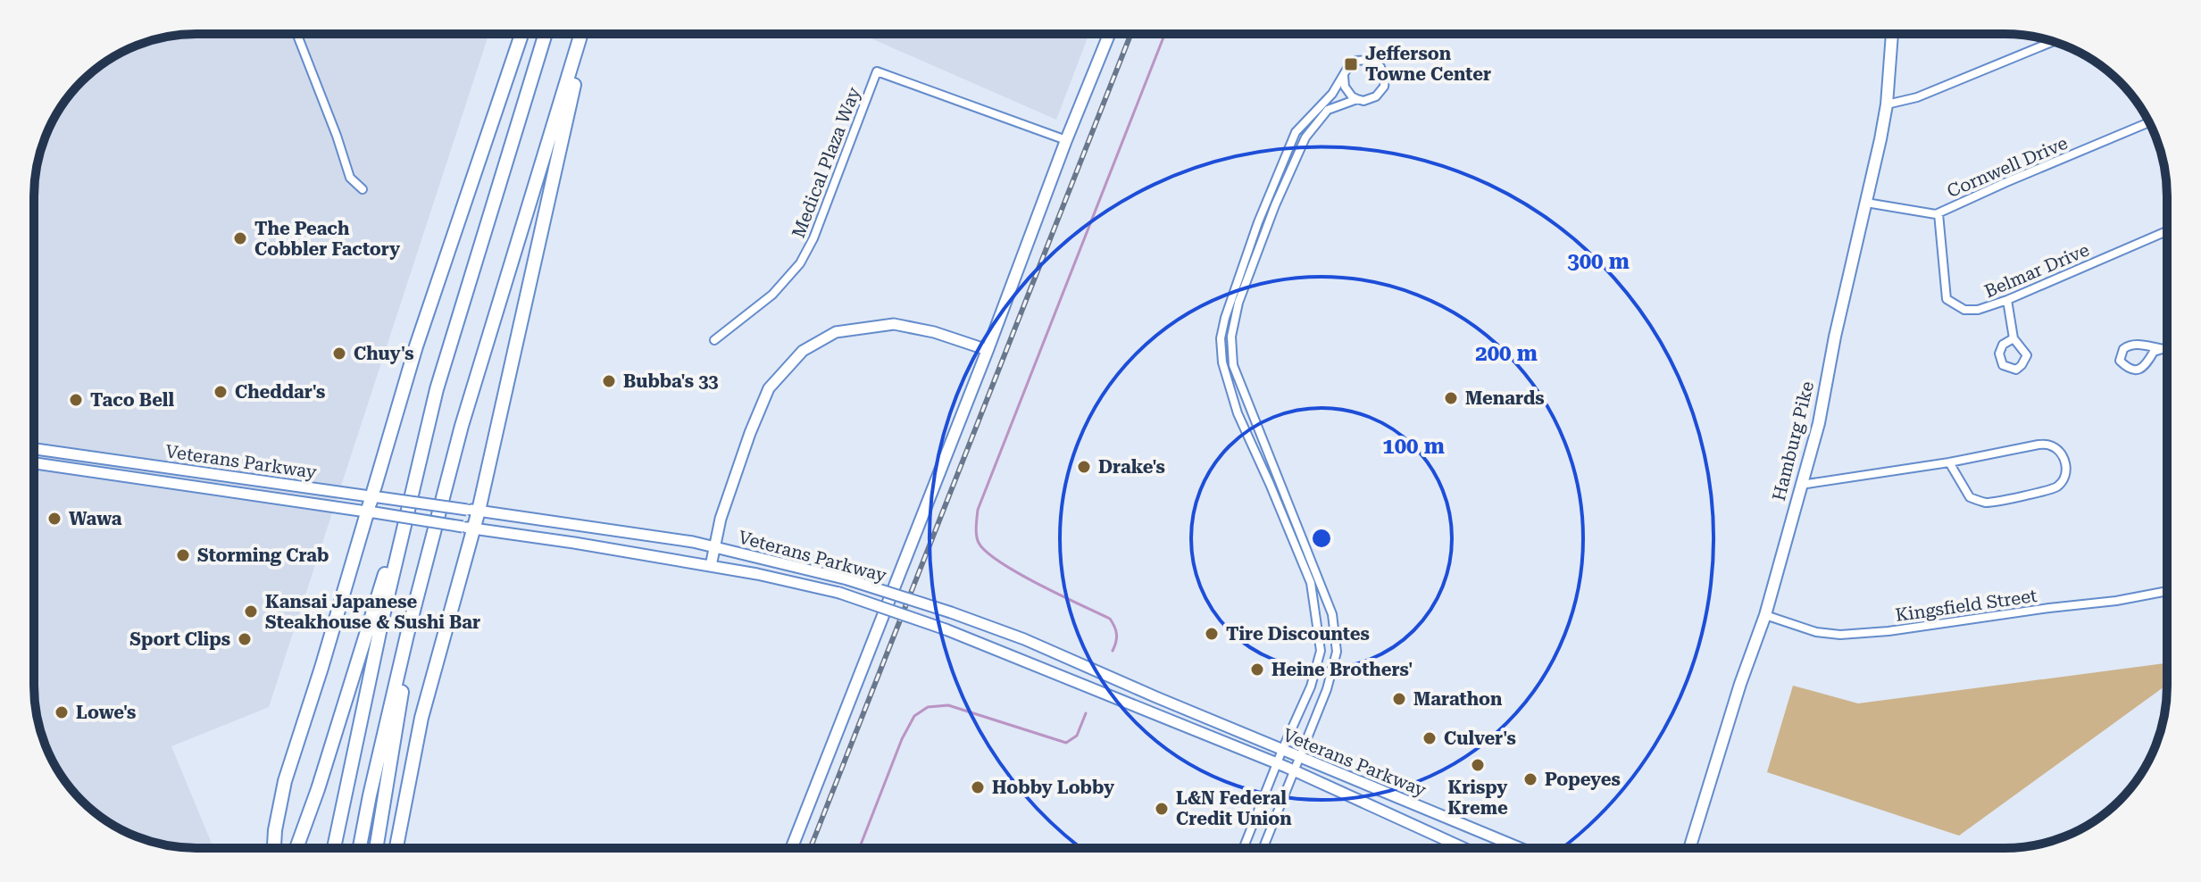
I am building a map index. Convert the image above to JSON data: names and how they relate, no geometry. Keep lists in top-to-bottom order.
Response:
{
  "streets": {
    "main road": ["Hamburg Pike", "Veterans Parkway"],
    "street": [
      "Medical Plaza Way",
      "Cornwell Drive",
      "Belmar Drive",
      "Kingsfield Street"
    ]
  },
  "crossings": [
    ["Cornwell Drive", "Belmar Drive"],
    ["Cornwell Drive", "Hamburg Pike"],
    ["Hamburg Pike", "Kingsfield Street"]
  ],
  "places": {
    "transit": ["Jefferson Towne Center"],
    "other": [
      "The Peach Cobbler Factory",
      "Chuy's",
      "Bubba's 33",
      "Cheddar's",
      "Menards",
      "Taco Bell",
      "Drake's",
      "Wawa",
      "Storming Crab",
      "Kansai Japanese Steakhouse & Sushi Bar",
      "Tire Discountes",
      "Sport Clips",
      "Heine Brothers'",
      "Marathon",
      "Lowe's",
      "Culver's",
      "Krispy Kreme",
      "Popeyes",
      "Hobby Lobby",
      "L&N Federal Credit Union"
    ]
  },
  "rings": ["300 m", "200 m", "100 m"]
}
